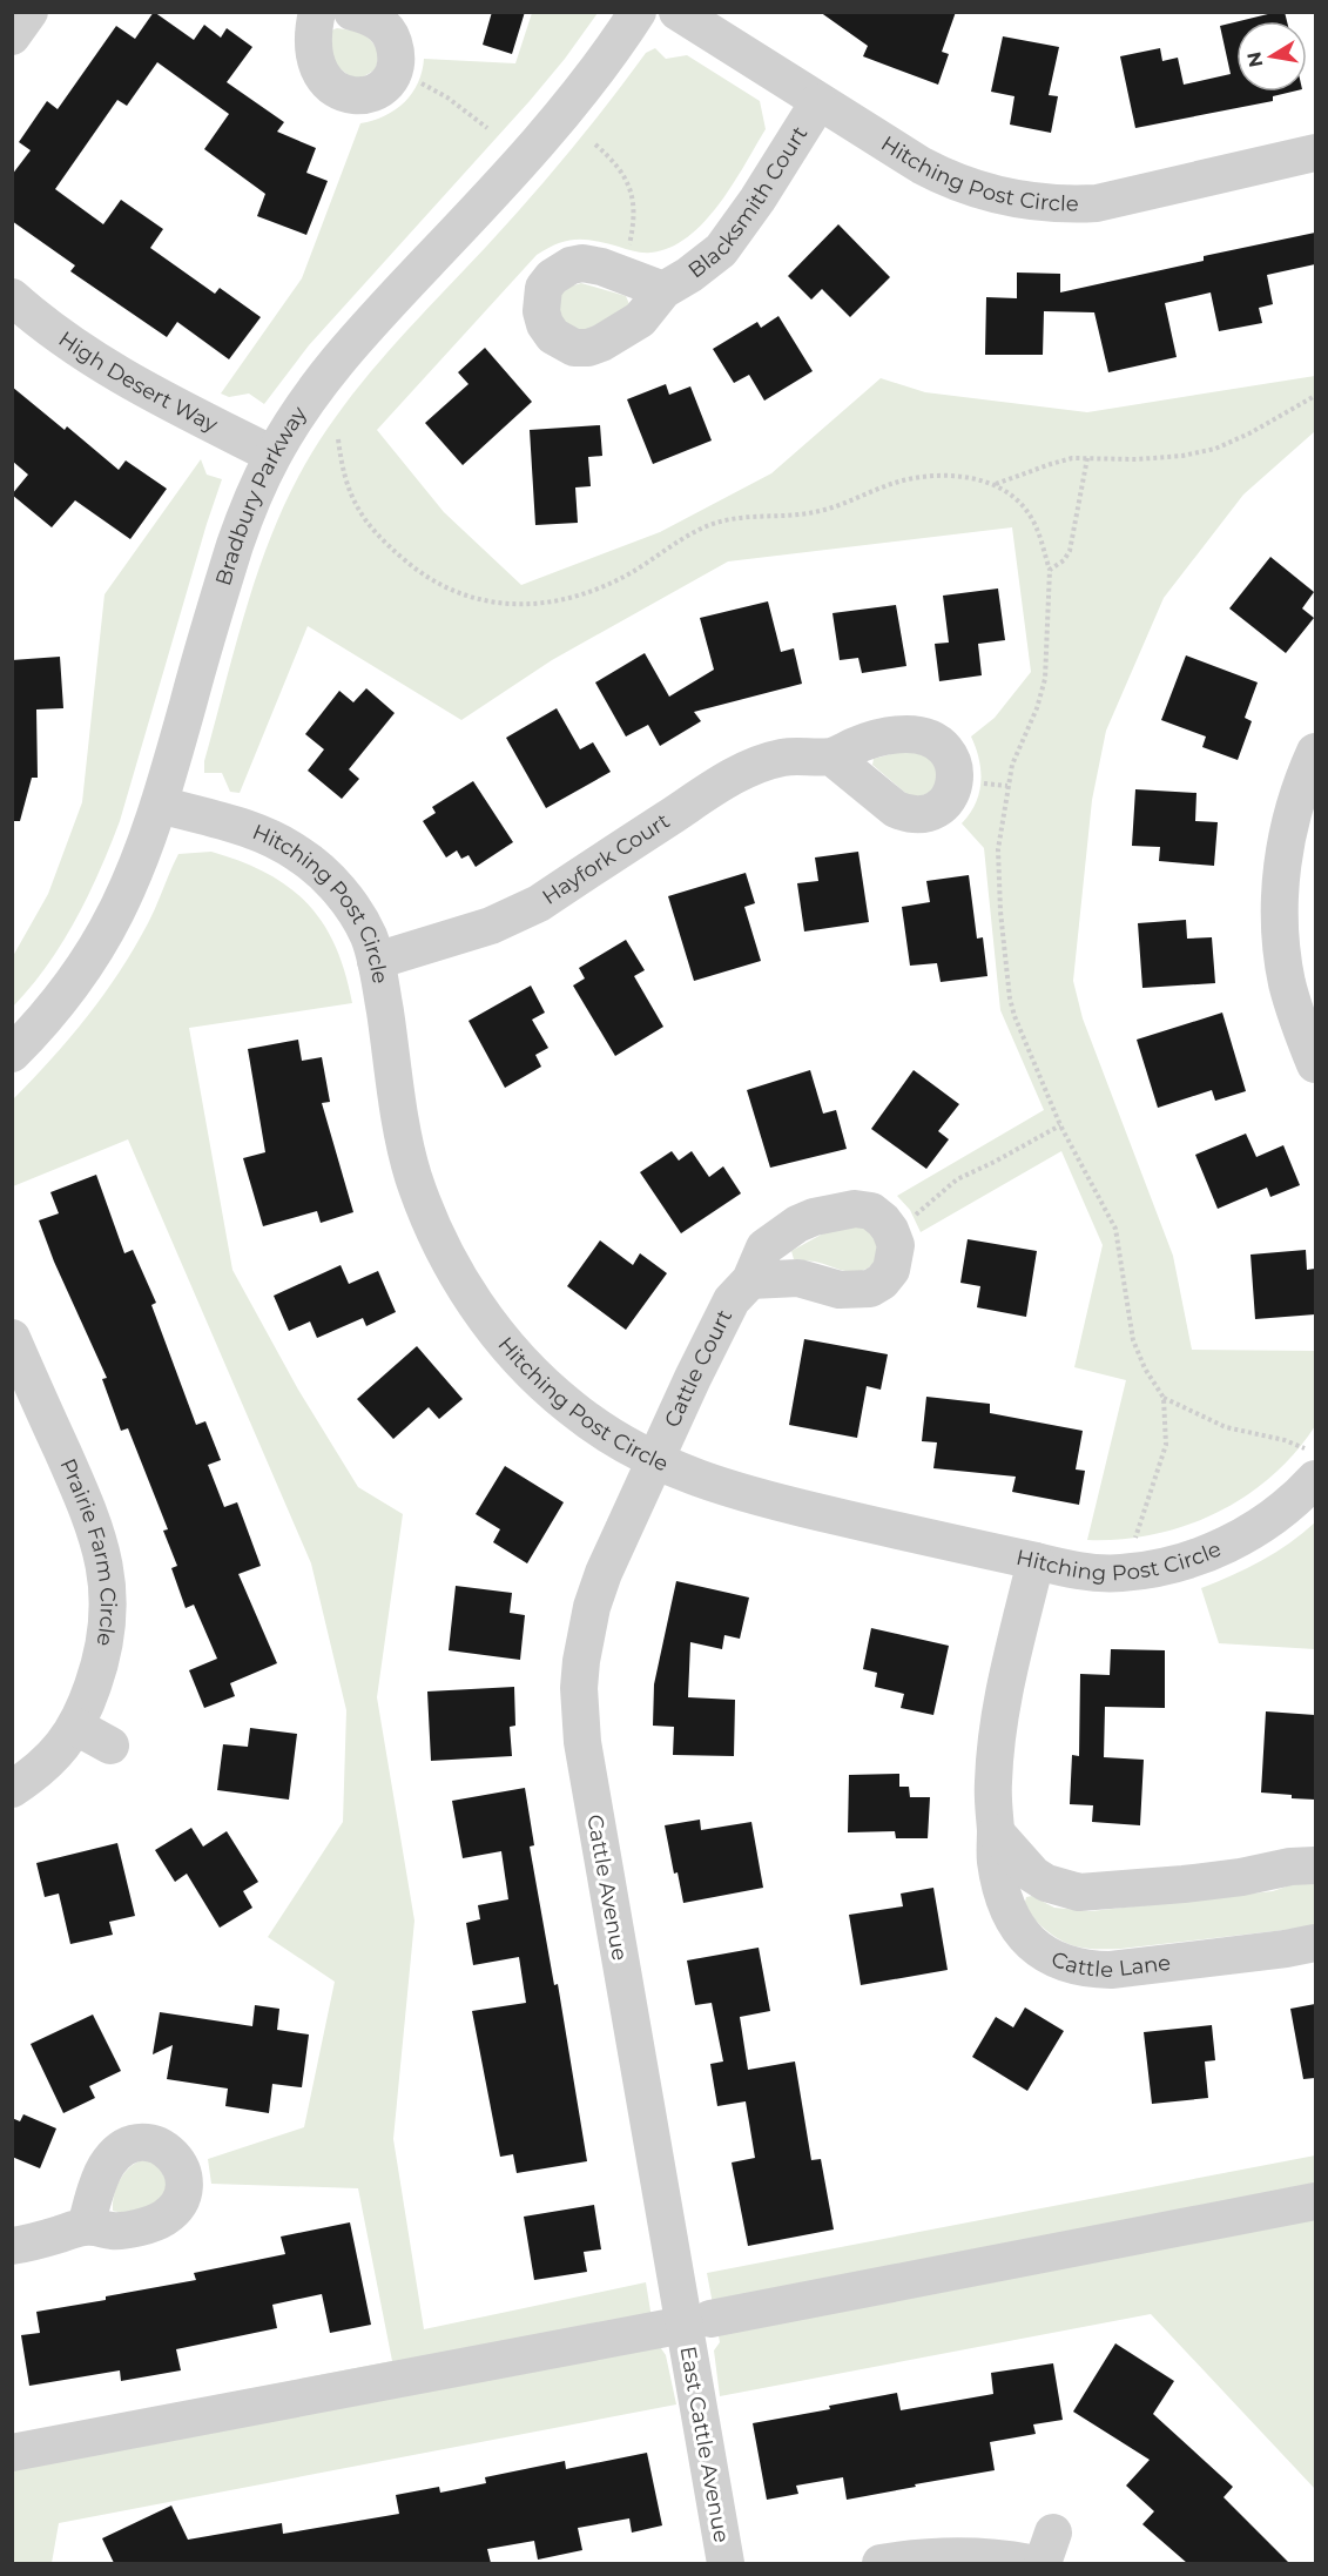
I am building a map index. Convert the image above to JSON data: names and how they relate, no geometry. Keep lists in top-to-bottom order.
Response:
{
  "streets": {
    "street": [
      "Hitching Post Circle",
      "Blacksmith Court",
      "High Desert Way",
      "Bradbury Parkway",
      "Hayfork Court",
      "Cattle Court",
      "Prairie Farm Circle",
      "Cattle Avenue",
      "Cattle Lane",
      "East Cattle Avenue"
    ]
  },
  "crossings": [
    ["Hitching Post Circle", "Blacksmith Court"],
    ["Hitching Post Circle", "Bradbury Parkway"],
    ["Hitching Post Circle", "Hayfork Court"],
    ["Hitching Post Circle", "Cattle Court"],
    ["Hitching Post Circle", "Cattle Avenue"],
    ["Hitching Post Circle", "Cattle Lane"],
    ["High Desert Way", "Bradbury Parkway"],
    ["Cattle Court", "Cattle Avenue"],
    ["Cattle Avenue", "East Cattle Avenue"]
  ],
  "north": "left"
}
